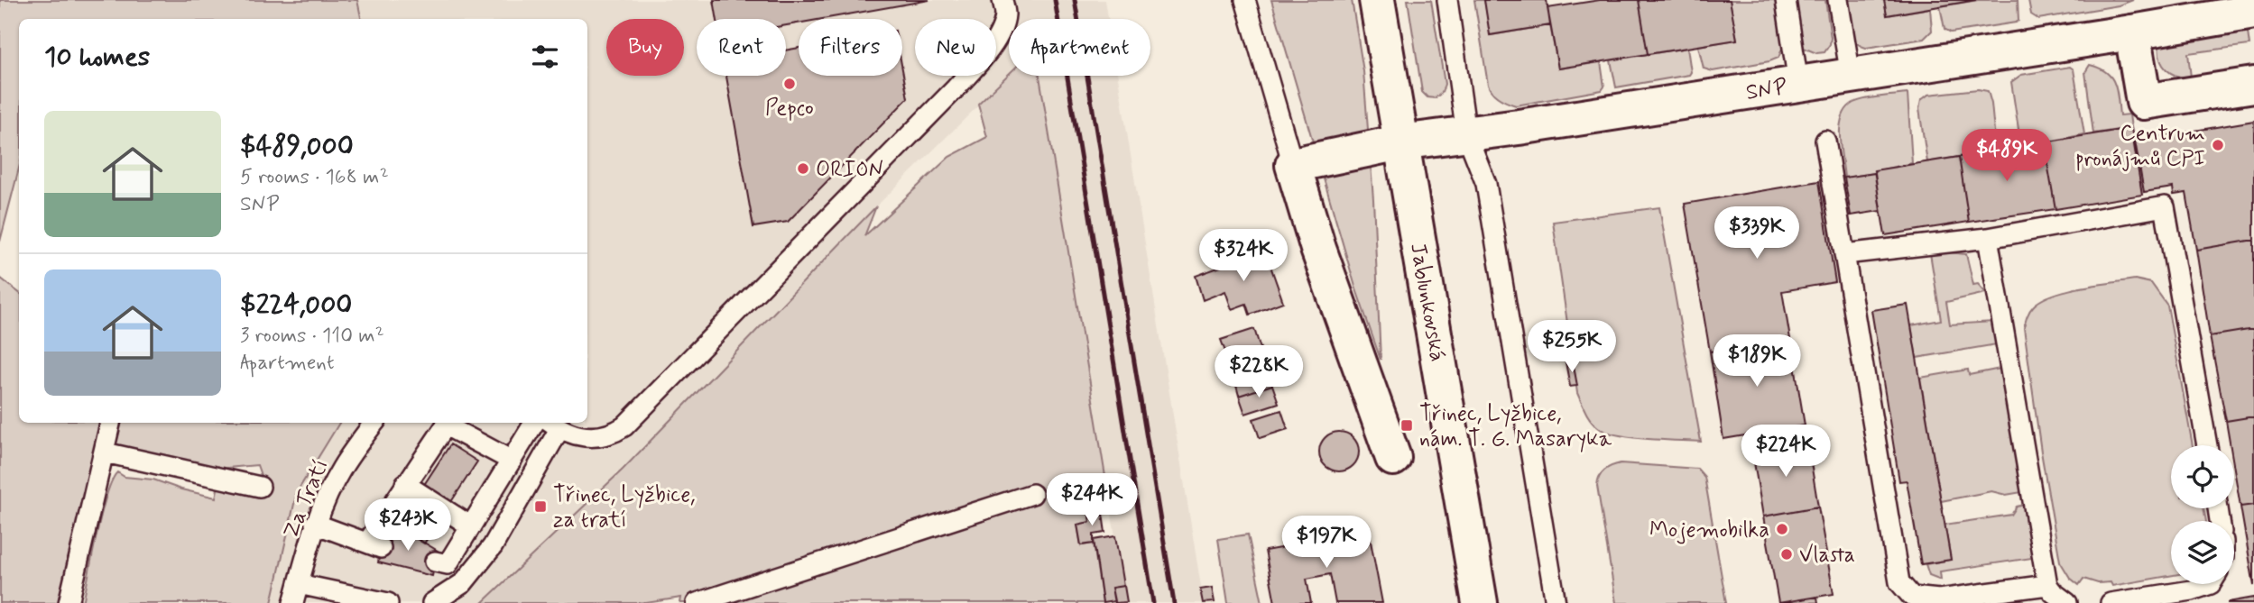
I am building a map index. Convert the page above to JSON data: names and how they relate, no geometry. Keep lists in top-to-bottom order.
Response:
{
  "streets": {
    "street": ["SNP", "Jablunkovská"],
    "lane": ["Za Tratí"]
  },
  "crossings": [
    ["SNP", "Jablunkovská"]
  ],
  "places": {
    "other": [
      "Pepco",
      "Centrum pronájmů CPI",
      "ORION",
      "Mojemobilka",
      "Vlasta"
    ],
    "transit": ["Třinec, Lyžbice, nám. T. G. Masaryka", "Třinec, Lyžbice, za tratí"]
  },
  "page": {
    "chip": [
      "Buy",
      "Rent",
      "Filters",
      "New",
      "Apartment"
    ],
    "heading": "10 homes",
    "list": [
      {
        "name": "$489,000",
        "note": "5 rooms · 168 m² · SNP"
      },
      {
        "name": "$224,000",
        "note": "3 rooms · 110 m² · Apartment"
      }
    ],
    "price": [
      "$489K",
      "$339K",
      "$324K",
      "$255K",
      "$189K",
      "$228K",
      "$224K",
      "$244K",
      "$243K",
      "$197K"
    ]
  }
}
